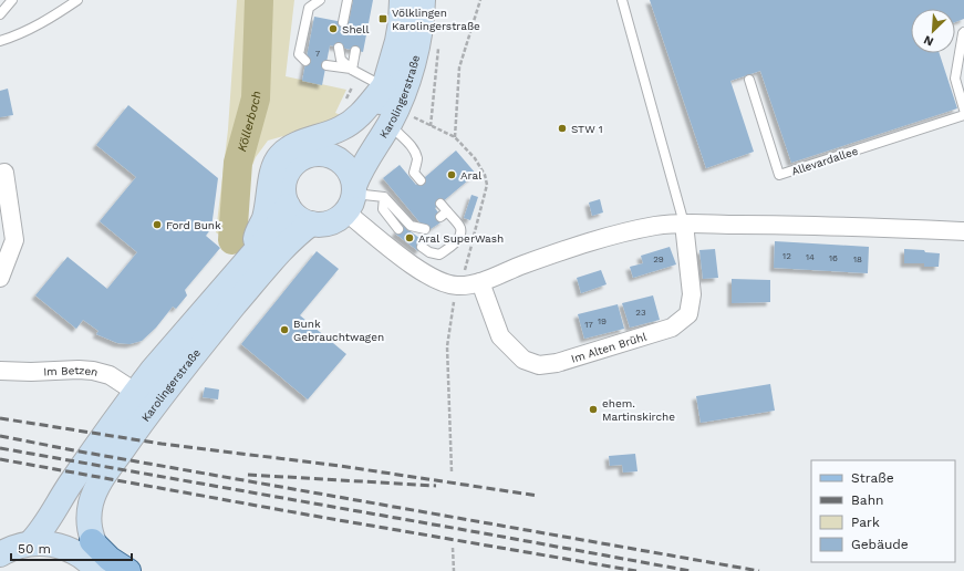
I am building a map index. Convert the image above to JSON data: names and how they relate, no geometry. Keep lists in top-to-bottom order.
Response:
{
  "streets": {
    "main road": ["Karolingerstraße"],
    "street": ["Im Alten Brühl", "Im Betzen"],
    "lane": ["Allevardallee"]
  },
  "crossings": [
    ["Karolingerstraße", "Im Betzen"]
  ],
  "water": ["Köllerbach"],
  "places": {
    "transit": ["Völklingen Karolingerstraße"],
    "other": [
      "Shell",
      "STW 1",
      "Aral",
      "Ford Bunk",
      "Aral SuperWash",
      "Bunk Gebrauchtwagen",
      "ehem. Martinskirche"
    ]
  },
  "house_numbers": [
    "7",
    "12",
    "14",
    "16",
    "29",
    "18",
    "23",
    "19",
    "17"
  ],
  "legend": [
    "Straße",
    "Bahn",
    "Park",
    "Gebäude"
  ],
  "scale_bar": "50 m",
  "north": "bottom left"
}
